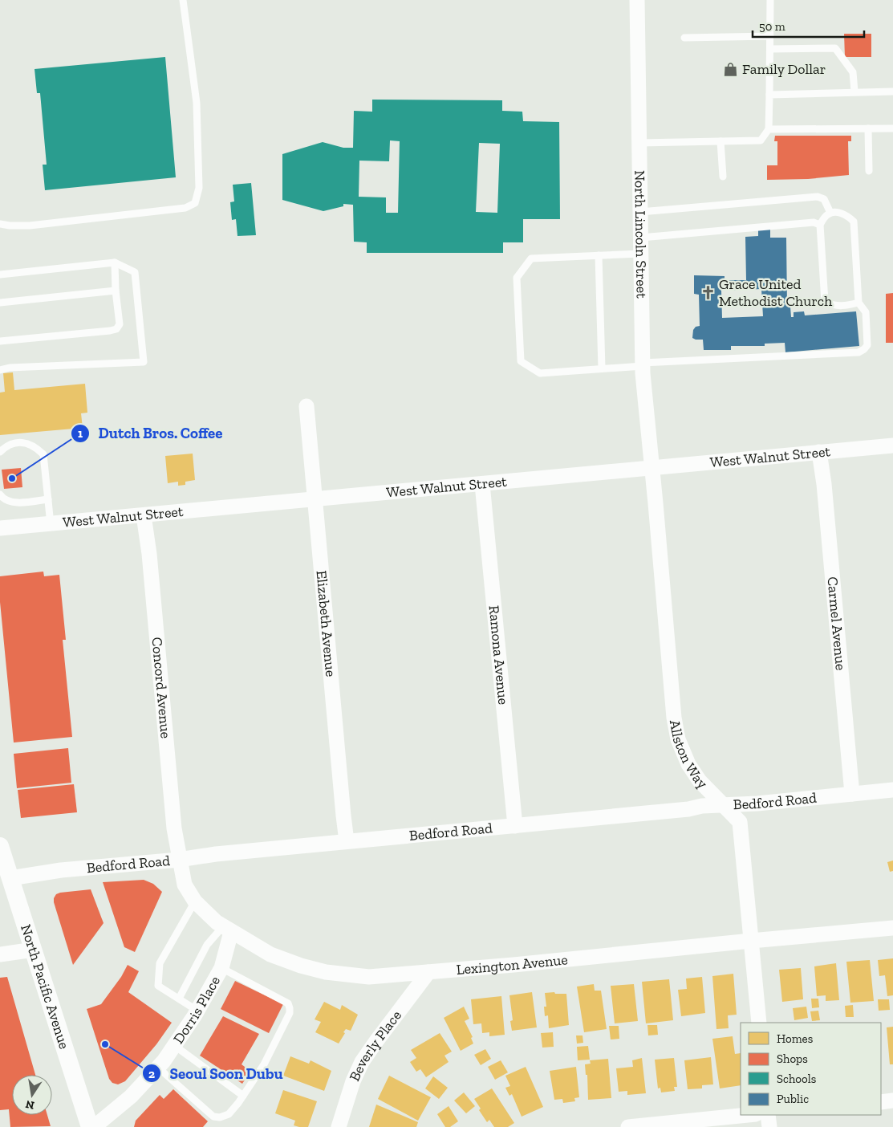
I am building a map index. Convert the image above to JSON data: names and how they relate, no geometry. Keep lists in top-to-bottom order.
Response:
{
  "streets": {
    "street": [
      "North Lincoln Street",
      "West Walnut Street",
      "Carmel Avenue",
      "Elizabeth Avenue",
      "Ramona Avenue",
      "Concord Avenue",
      "Allston Way",
      "Bedford Road",
      "Lexington Avenue",
      "North Pacific Avenue",
      "Dorris Place",
      "Beverly Place"
    ]
  },
  "crossings": [
    ["North Lincoln Street", "West Walnut Street"],
    ["North Lincoln Street", "Allston Way"],
    ["West Walnut Street", "Carmel Avenue"],
    ["West Walnut Street", "Elizabeth Avenue"],
    ["West Walnut Street", "Ramona Avenue"],
    ["West Walnut Street", "Concord Avenue"],
    ["West Walnut Street", "Allston Way"],
    ["Carmel Avenue", "Bedford Road"],
    ["Elizabeth Avenue", "Bedford Road"],
    ["Ramona Avenue", "Bedford Road"],
    ["Concord Avenue", "Bedford Road"],
    ["Concord Avenue", "Lexington Avenue"],
    ["Allston Way", "Bedford Road"],
    ["Allston Way", "Lexington Avenue"],
    ["Bedford Road", "Lexington Avenue"],
    ["Bedford Road", "North Pacific Avenue"],
    ["Lexington Avenue", "Dorris Place"],
    ["Lexington Avenue", "Beverly Place"]
  ],
  "places": {
    "shop": ["Family Dollar"],
    "church": ["Grace United Methodist Church"],
    "other": ["Dutch Bros. Coffee", "Seoul Soon Dubu"]
  },
  "legend": [
    "Homes",
    "Shops",
    "Schools",
    "Public"
  ],
  "scale_bar": "50 m",
  "north": "bottom"
}
